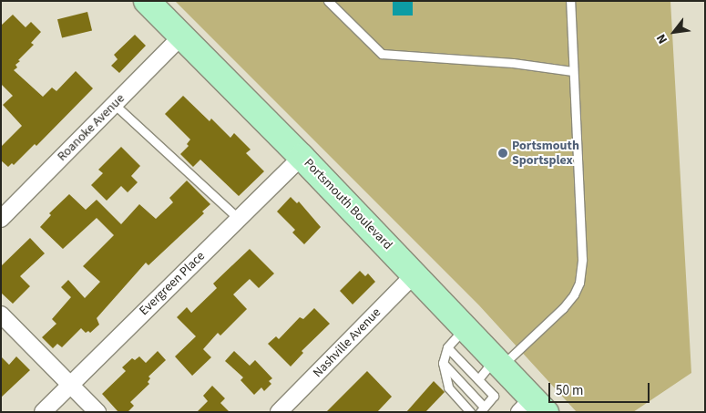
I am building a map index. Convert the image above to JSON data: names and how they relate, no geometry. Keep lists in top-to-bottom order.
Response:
{
  "streets": {
    "main road": ["Portsmouth Boulevard"],
    "street": ["Roanoke Avenue", "Evergreen Place", "Nashville Avenue"]
  },
  "crossings": [
    ["Roanoke Avenue", "Portsmouth Boulevard"],
    ["Portsmouth Boulevard", "Evergreen Place"],
    ["Portsmouth Boulevard", "Nashville Avenue"]
  ],
  "places": ["Portsmouth Sportsplex"],
  "scale_bar": "50 m",
  "north": "bottom left"
}
